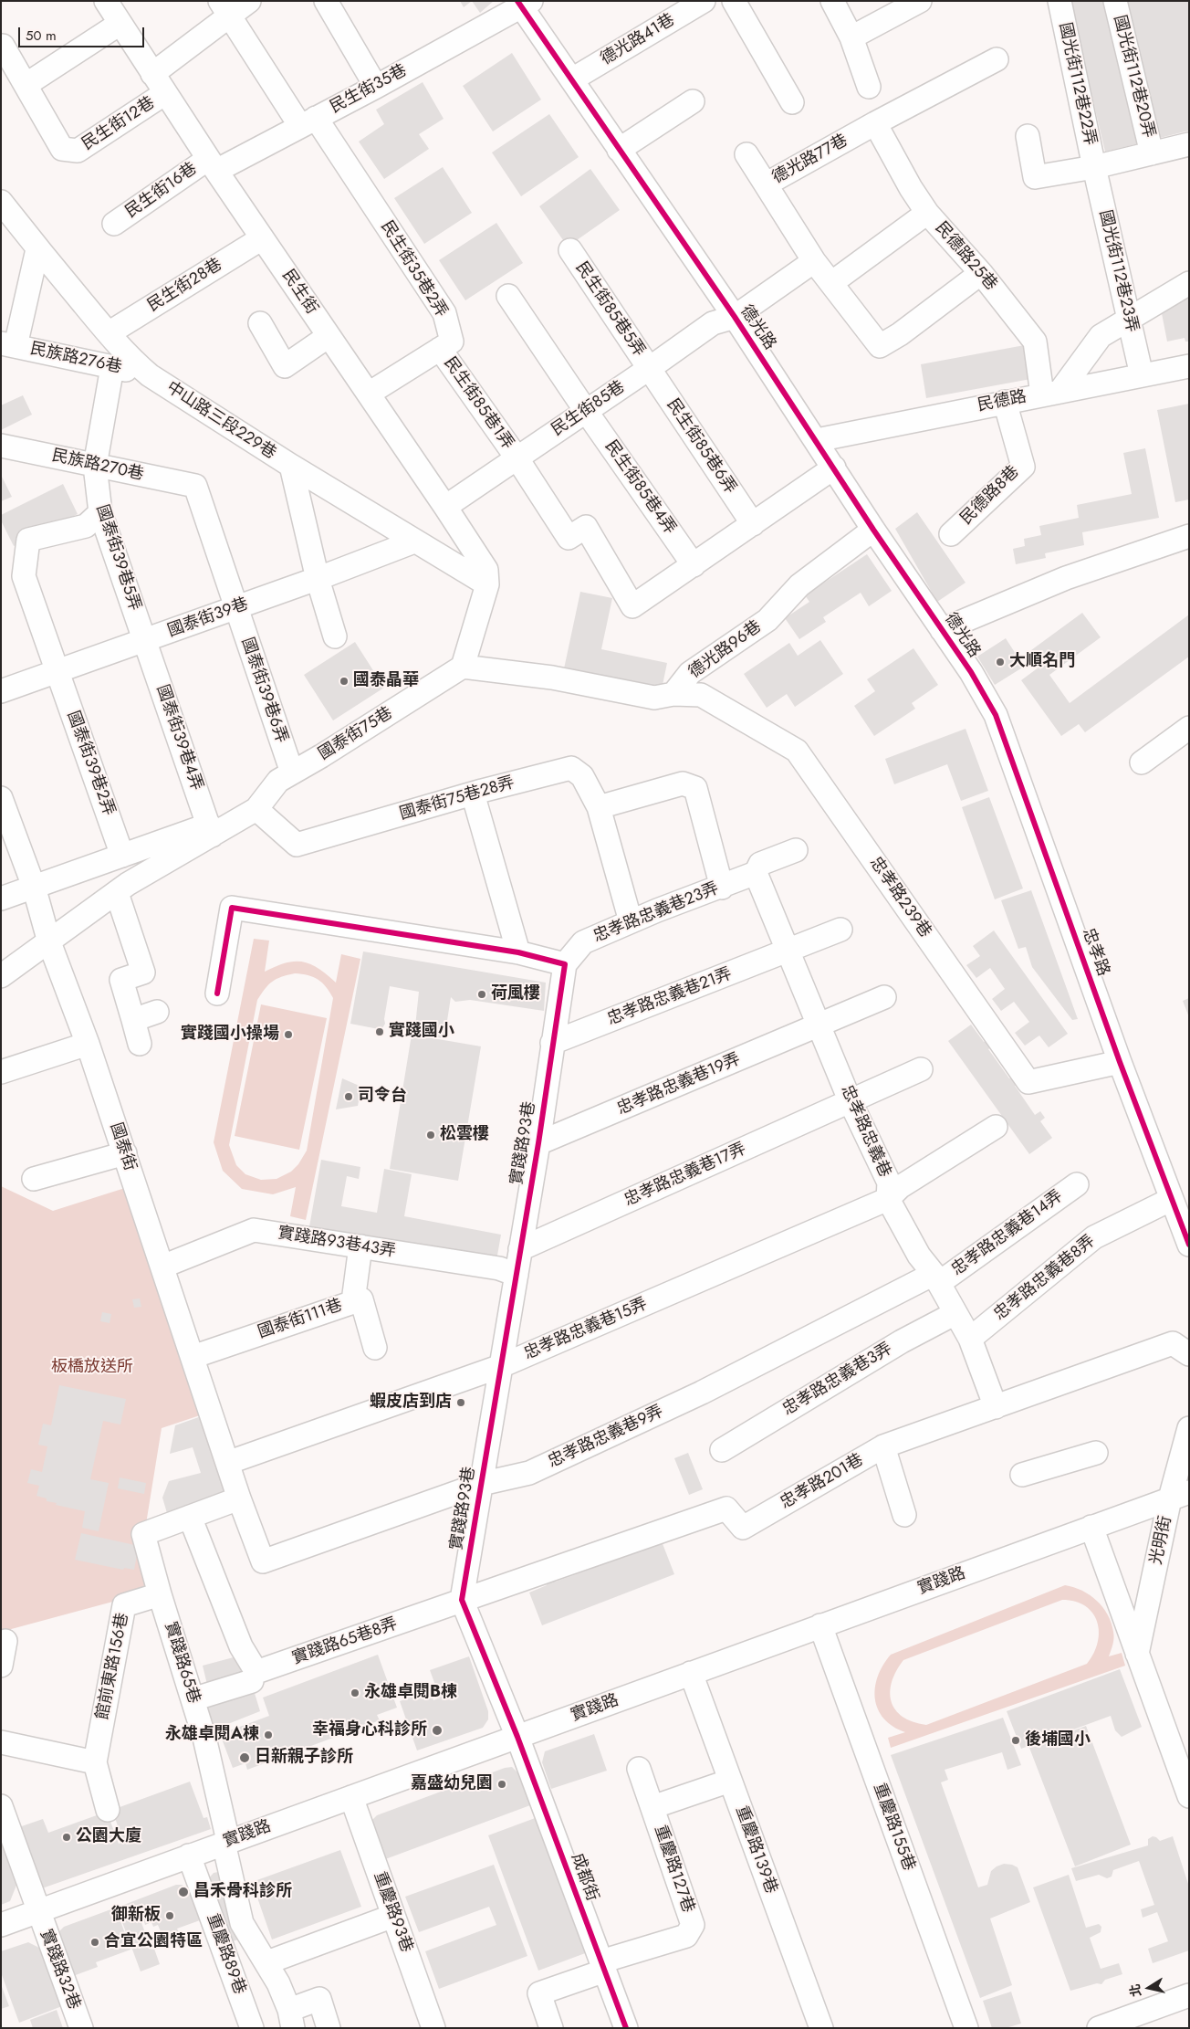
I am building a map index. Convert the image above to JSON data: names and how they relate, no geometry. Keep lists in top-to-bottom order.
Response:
{
  "streets": {
    "street": [
      "德光路41巷",
      "國光街112巷20弄",
      "國光街112巷22弄",
      "民生街35巷",
      "民生街12巷",
      "德光路77巷",
      "民生街16巷",
      "民德路25巷",
      "民生街35巷2弄",
      "國光街112巷23弄",
      "民生街28巷",
      "民生街",
      "民生街85巷5弄",
      "德光路",
      "民族路276巷",
      "民德路",
      "民生街85巷1弄",
      "民生街85巷",
      "中山路三段229巷",
      "民生街85巷6弄",
      "民族路270巷",
      "民生街85巷4弄",
      "民德路8巷",
      "國泰街39巷5弄",
      "國泰街39巷",
      "德光路96巷",
      "國泰街39巷6弄",
      "國泰街75巷",
      "國泰街39巷4弄",
      "國泰街39巷2弄",
      "國泰街75巷28弄",
      "忠孝路239巷",
      "忠孝路忠義巷23弄",
      "忠孝路",
      "忠孝路忠義巷21弄",
      "忠孝路忠義巷19弄",
      "忠孝路忠義巷",
      "實踐路93巷",
      "國泰街",
      "忠孝路忠義巷17弄",
      "忠孝路忠義巷14弄",
      "實踐路93巷43弄",
      "忠孝路忠義巷8弄",
      "國泰街111巷",
      "忠孝路忠義巷15弄",
      "忠孝路忠義巷3弄",
      "忠孝路忠義巷9弄",
      "忠孝路201巷",
      "光明街",
      "實踐路",
      "實踐路65巷8弄",
      "實踐路65巷",
      "館前東路156巷",
      "重慶路155巷",
      "重慶路139巷",
      "重慶路127巷",
      "成都街",
      "重慶路93巷",
      "重慶路89巷",
      "實踐路32巷"
    ]
  },
  "crossings": [
    ["德光路41巷", "德光路"],
    ["國光街112巷22弄", "國光街112巷23弄"],
    ["民生街35巷", "民生街16巷"],
    ["民生街35巷", "民生街35巷2弄"],
    ["民生街35巷", "民生街"],
    ["民生街35巷", "德光路"],
    ["民生街12巷", "民生街"],
    ["德光路77巷", "民德路25巷"],
    ["民生街16巷", "民生街"],
    ["民德路25巷", "民德路"],
    ["民生街35巷2弄", "民生街"],
    ["民生街35巷2弄", "民生街85巷1弄"],
    ["國光街112巷23弄", "民德路"],
    ["民生街28巷", "民生街"],
    ["民生街28巷", "中山路三段229巷"],
    ["民生街", "民生街85巷"],
    ["民生街", "中山路三段229巷"],
    ["民生街85巷5弄", "民生街85巷"],
    ["民生街85巷5弄", "民生街85巷6弄"],
    ["德光路", "民德路"],
    ["德光路", "民生街85巷"],
    ["德光路", "德光路96巷"],
    ["德光路", "忠孝路"],
    ["民族路276巷", "中山路三段229巷"],
    ["民族路276巷", "國泰街39巷5弄"],
    ["民德路", "民德路8巷"],
    ["民生街85巷1弄", "民生街85巷"],
    ["民生街85巷1弄", "民生街85巷4弄"],
    ["民生街85巷", "民生街85巷6弄"],
    ["民生街85巷", "民生街85巷4弄"],
    ["中山路三段229巷", "國泰街39巷"],
    ["民族路270巷", "國泰街39巷5弄"],
    ["民族路270巷", "國泰街39巷6弄"],
    ["國泰街39巷5弄", "國泰街39巷"],
    ["國泰街39巷5弄", "國泰街39巷4弄"],
    ["國泰街39巷5弄", "國泰街39巷2弄"],
    ["國泰街39巷", "國泰街39巷6弄"],
    ["國泰街39巷", "國泰街39巷4弄"],
    ["國泰街39巷", "國泰街39巷2弄"],
    ["德光路96巷", "忠孝路239巷"],
    ["國泰街39巷6弄", "國泰街75巷"],
    ["國泰街75巷", "國泰街39巷4弄"],
    ["國泰街75巷", "國泰街75巷28弄"],
    ["國泰街75巷", "國泰街"],
    ["國泰街75巷28弄", "忠孝路忠義巷23弄"],
    ["忠孝路239巷", "忠孝路"],
    ["忠孝路忠義巷23弄", "忠孝路忠義巷"],
    ["忠孝路忠義巷23弄", "實踐路93巷"],
    ["忠孝路", "忠孝路忠義巷8弄"],
    ["忠孝路忠義巷21弄", "忠孝路忠義巷"],
    ["忠孝路忠義巷21弄", "實踐路93巷"],
    ["忠孝路忠義巷19弄", "忠孝路忠義巷"],
    ["忠孝路忠義巷19弄", "實踐路93巷"],
    ["忠孝路忠義巷", "忠孝路忠義巷17弄"],
    ["忠孝路忠義巷", "忠孝路忠義巷14弄"],
    ["忠孝路忠義巷", "忠孝路忠義巷8弄"],
    ["忠孝路忠義巷", "忠孝路忠義巷15弄"],
    ["忠孝路忠義巷", "忠孝路忠義巷3弄"],
    ["忠孝路忠義巷", "忠孝路忠義巷9弄"],
    ["忠孝路忠義巷", "忠孝路201巷"],
    ["實踐路93巷", "忠孝路忠義巷17弄"],
    ["實踐路93巷", "實踐路93巷43弄"],
    ["實踐路93巷", "忠孝路忠義巷15弄"],
    ["實踐路93巷", "忠孝路忠義巷9弄"],
    ["實踐路93巷", "忠孝路201巷"],
    ["實踐路93巷", "實踐路65巷8弄"],
    ["國泰街", "實踐路93巷43弄"],
    ["國泰街", "國泰街111巷"],
    ["國泰街", "忠孝路忠義巷15弄"],
    ["國泰街", "忠孝路忠義巷9弄"],
    ["國泰街", "實踐路65巷"],
    ["忠孝路忠義巷14弄", "忠孝路忠義巷9弄"],
    ["忠孝路201巷", "實踐路65巷8弄"],
    ["光明街", "實踐路"],
    ["實踐路", "實踐路65巷"],
    ["實踐路", "重慶路155巷"],
    ["實踐路", "重慶路139巷"],
    ["實踐路", "成都街"],
    ["實踐路", "重慶路93巷"],
    ["實踐路", "重慶路89巷"],
    ["實踐路", "實踐路32巷"],
    ["實踐路65巷8弄", "實踐路65巷"],
    ["實踐路65巷", "館前東路156巷"],
    ["重慶路127巷", "成都街"]
  ],
  "parks": ["板橋放送所"],
  "places": [
    "大順名門",
    "國泰晶華",
    "荷風樓",
    "實踐國小",
    "實踐國小操場",
    "司令台",
    "松雲樓",
    "蝦皮店到店",
    "永雄卓閱B棟",
    "幸福身心科診所",
    "永雄卓閱A棟",
    "後埔國小",
    "日新親子診所",
    "嘉盛幼兒園",
    "公園大廈",
    "昌禾骨科診所",
    "御新板",
    "合宜公園特區"
  ],
  "scale_bar": "50 m",
  "north": "left"
}
